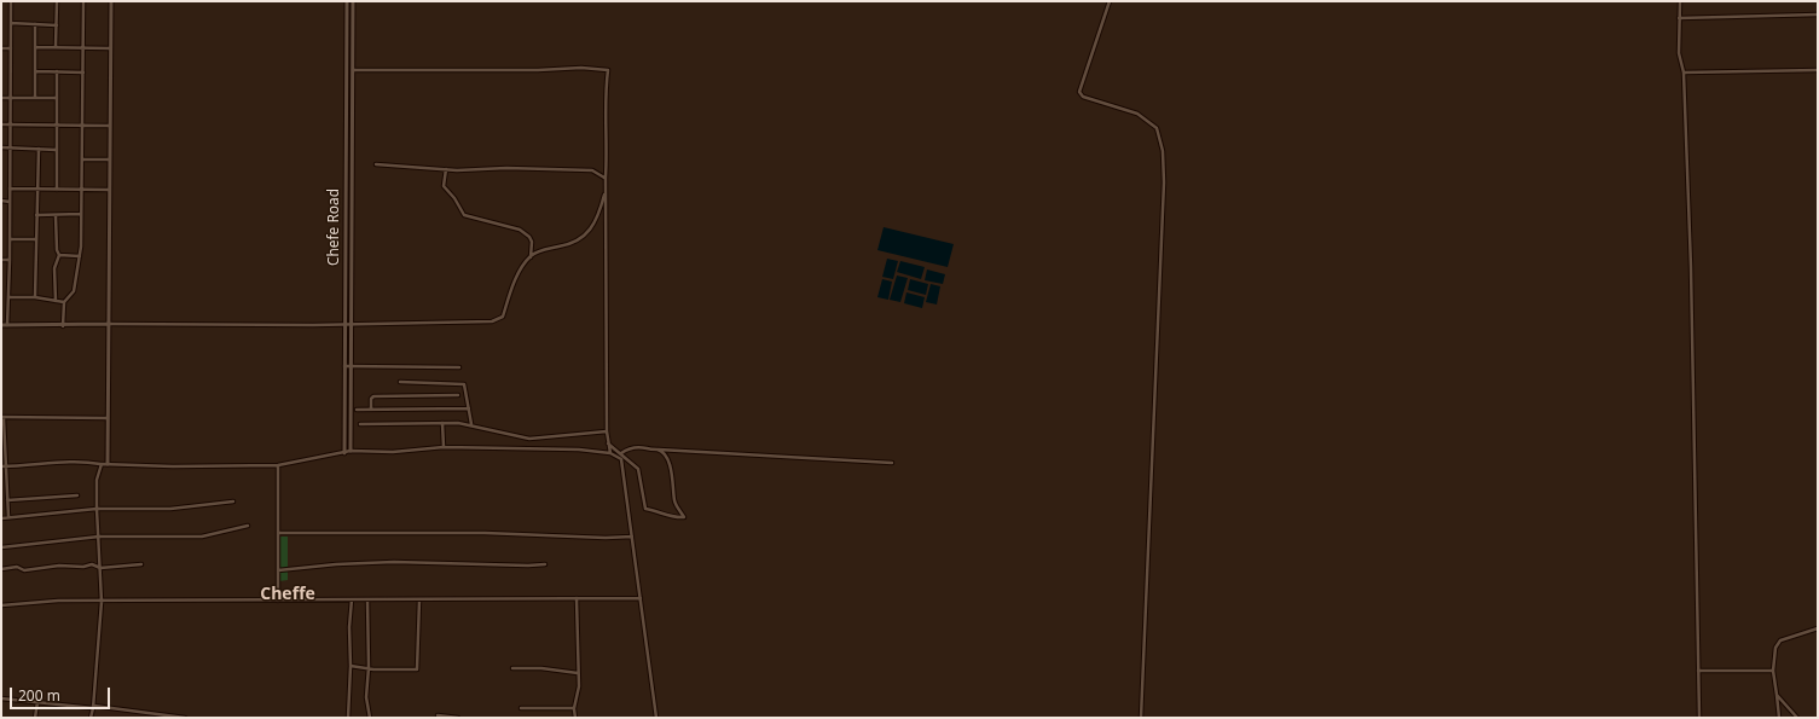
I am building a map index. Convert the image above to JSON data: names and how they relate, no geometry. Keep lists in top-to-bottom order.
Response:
{
  "streets": {
    "street": ["Chefe Road"]
  },
  "districts": ["Cheffe"],
  "scale_bar": "200 m"
}
